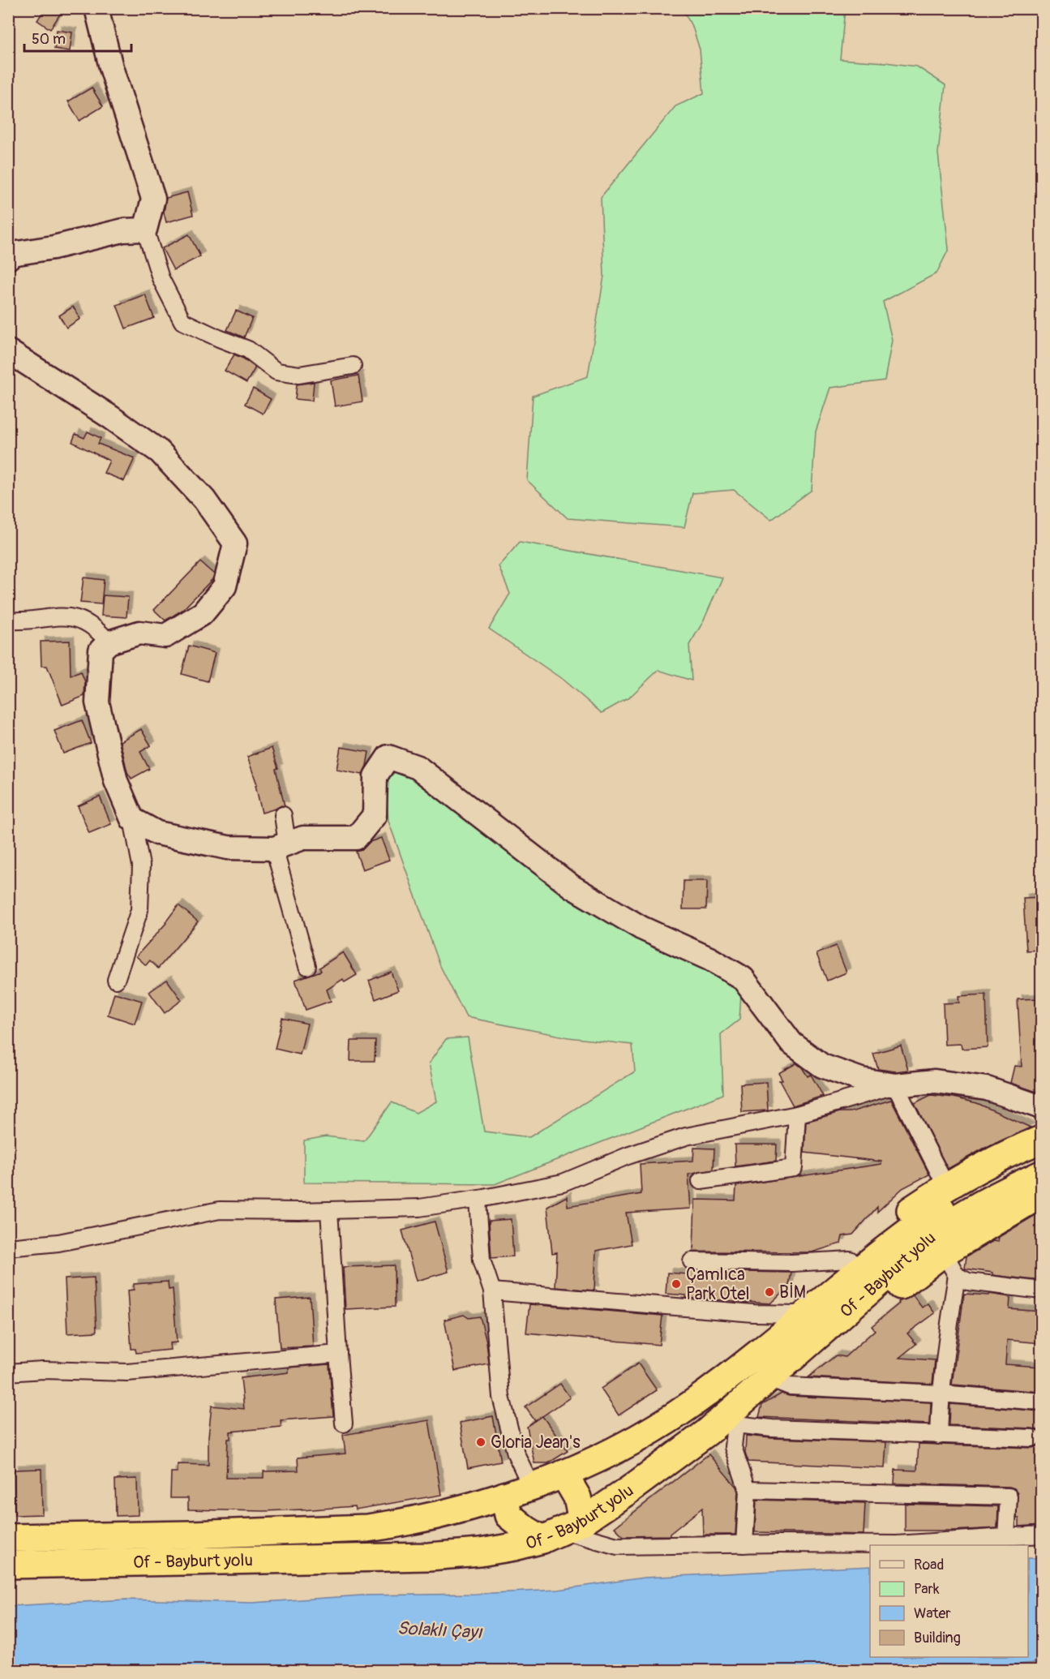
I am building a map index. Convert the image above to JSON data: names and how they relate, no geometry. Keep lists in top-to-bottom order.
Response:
{
  "streets": {
    "highway": ["Of - Bayburt yolu"]
  },
  "water": ["Solaklı Çayı"],
  "places": ["Çamlıca Park Otel", "BİM", "Gloria Jean's"],
  "legend": [
    "Road",
    "Park",
    "Water",
    "Building"
  ],
  "scale_bar": "50 m"
}
